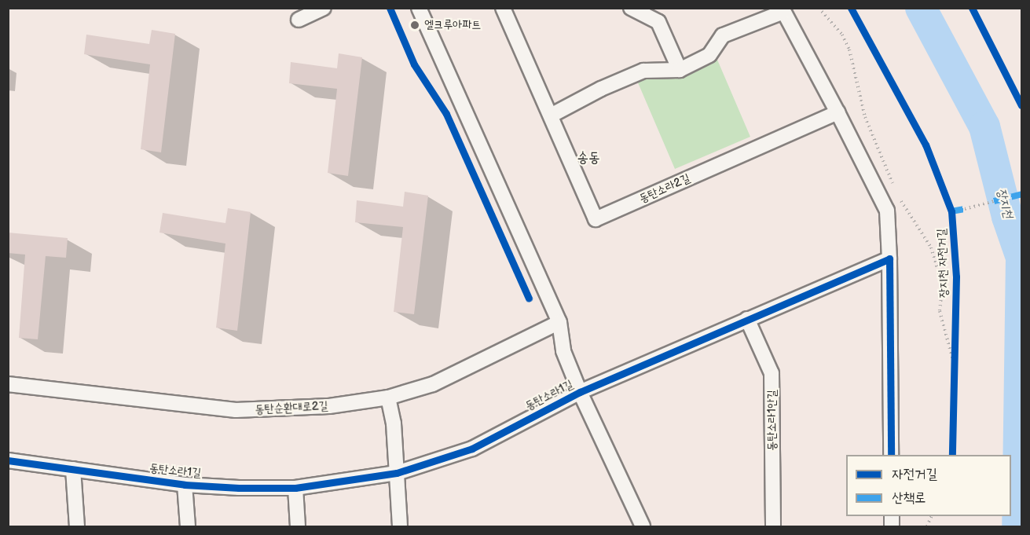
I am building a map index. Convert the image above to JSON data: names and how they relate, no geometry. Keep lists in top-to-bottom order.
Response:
{
  "streets": {
    "street": [
      "동탄소라2길",
      "동탄소라1길",
      "동탄순환대로2길",
      "동탄소라1안길"
    ],
    "cycle path": ["장지천 자전거길"]
  },
  "crossings": [
    ["동탄소라1길", "동탄순환대로2길"],
    ["동탄소라1길", "동탄소라1안길"]
  ],
  "districts": ["송동"],
  "water": ["장지천"],
  "places": ["엘크루아파트"],
  "legend": ["자전거길", "산책로"]
}
